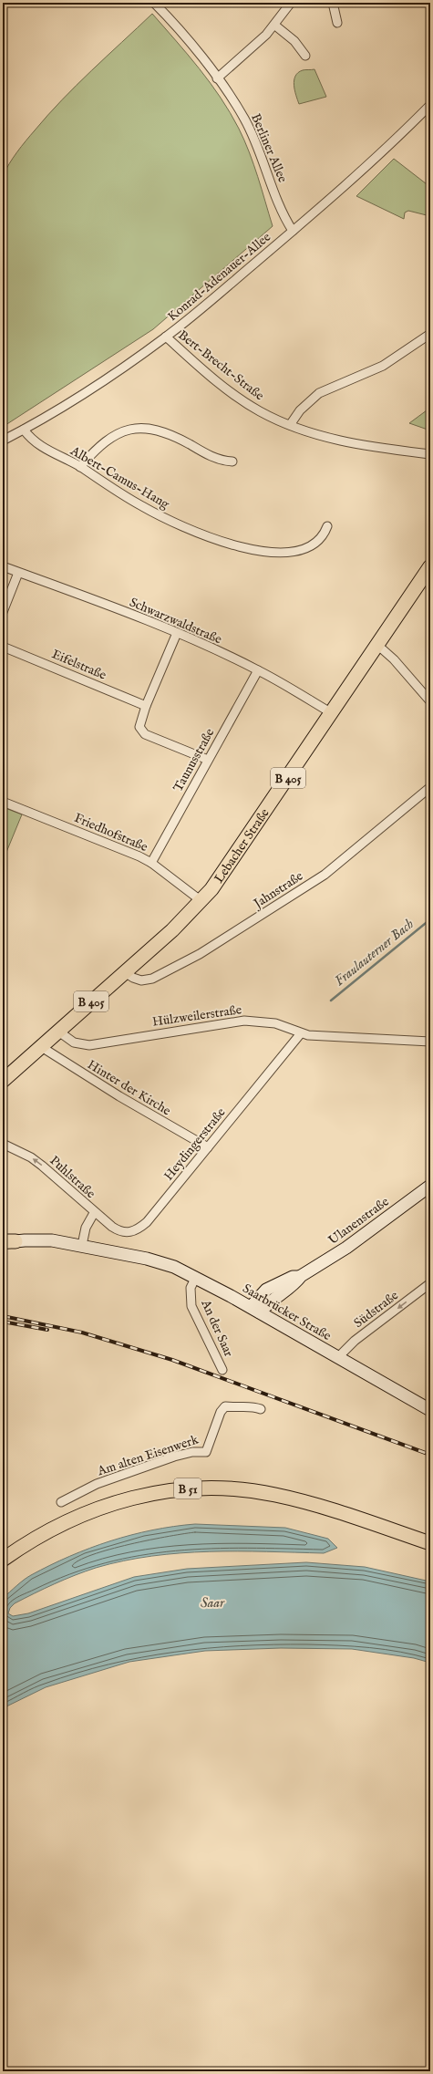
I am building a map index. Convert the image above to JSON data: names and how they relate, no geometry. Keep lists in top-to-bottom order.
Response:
{
  "streets": {
    "main road": ["B 405", "Lebacher Straße", "B 51"],
    "street": [
      "Berliner Allee",
      "Konrad-Adenauer-Allee",
      "Bert-Brecht-Straße",
      "Albert-Camus-Hang",
      "Schwarzwaldstraße",
      "Eifelstraße",
      "Taunusstraße",
      "Friedhofstraße",
      "Jahnstraße",
      "Hülzweilerstraße",
      "Hinter der Kirche",
      "Heydingerstraße",
      "Puhlstraße",
      "Ulanenstraße",
      "Südstraße",
      "Saarbrücker Straße",
      "An der Saar",
      "Am alten Eisenwerk"
    ]
  },
  "crossings": [
    ["Berliner Allee", "Konrad-Adenauer-Allee"],
    ["Konrad-Adenauer-Allee", "Bert-Brecht-Straße"],
    ["Konrad-Adenauer-Allee", "Albert-Camus-Hang"],
    ["Schwarzwaldstraße", "Taunusstraße"],
    ["Schwarzwaldstraße", "Lebacher Straße"],
    ["Taunusstraße", "Friedhofstraße"],
    ["Friedhofstraße", "Lebacher Straße"],
    ["Lebacher Straße", "Jahnstraße"],
    ["Lebacher Straße", "Hülzweilerstraße"],
    ["Lebacher Straße", "Hinter der Kirche"],
    ["Hülzweilerstraße", "Heydingerstraße"],
    ["Hinter der Kirche", "Heydingerstraße"],
    ["Heydingerstraße", "Puhlstraße"],
    ["Puhlstraße", "Saarbrücker Straße"],
    ["Ulanenstraße", "Saarbrücker Straße"],
    ["Südstraße", "Saarbrücker Straße"],
    ["Saarbrücker Straße", "An der Saar"]
  ],
  "one_way": ["Puhlstraße", "Südstraße"],
  "water": ["Fraulauterner Bach", "Saar"]
}
